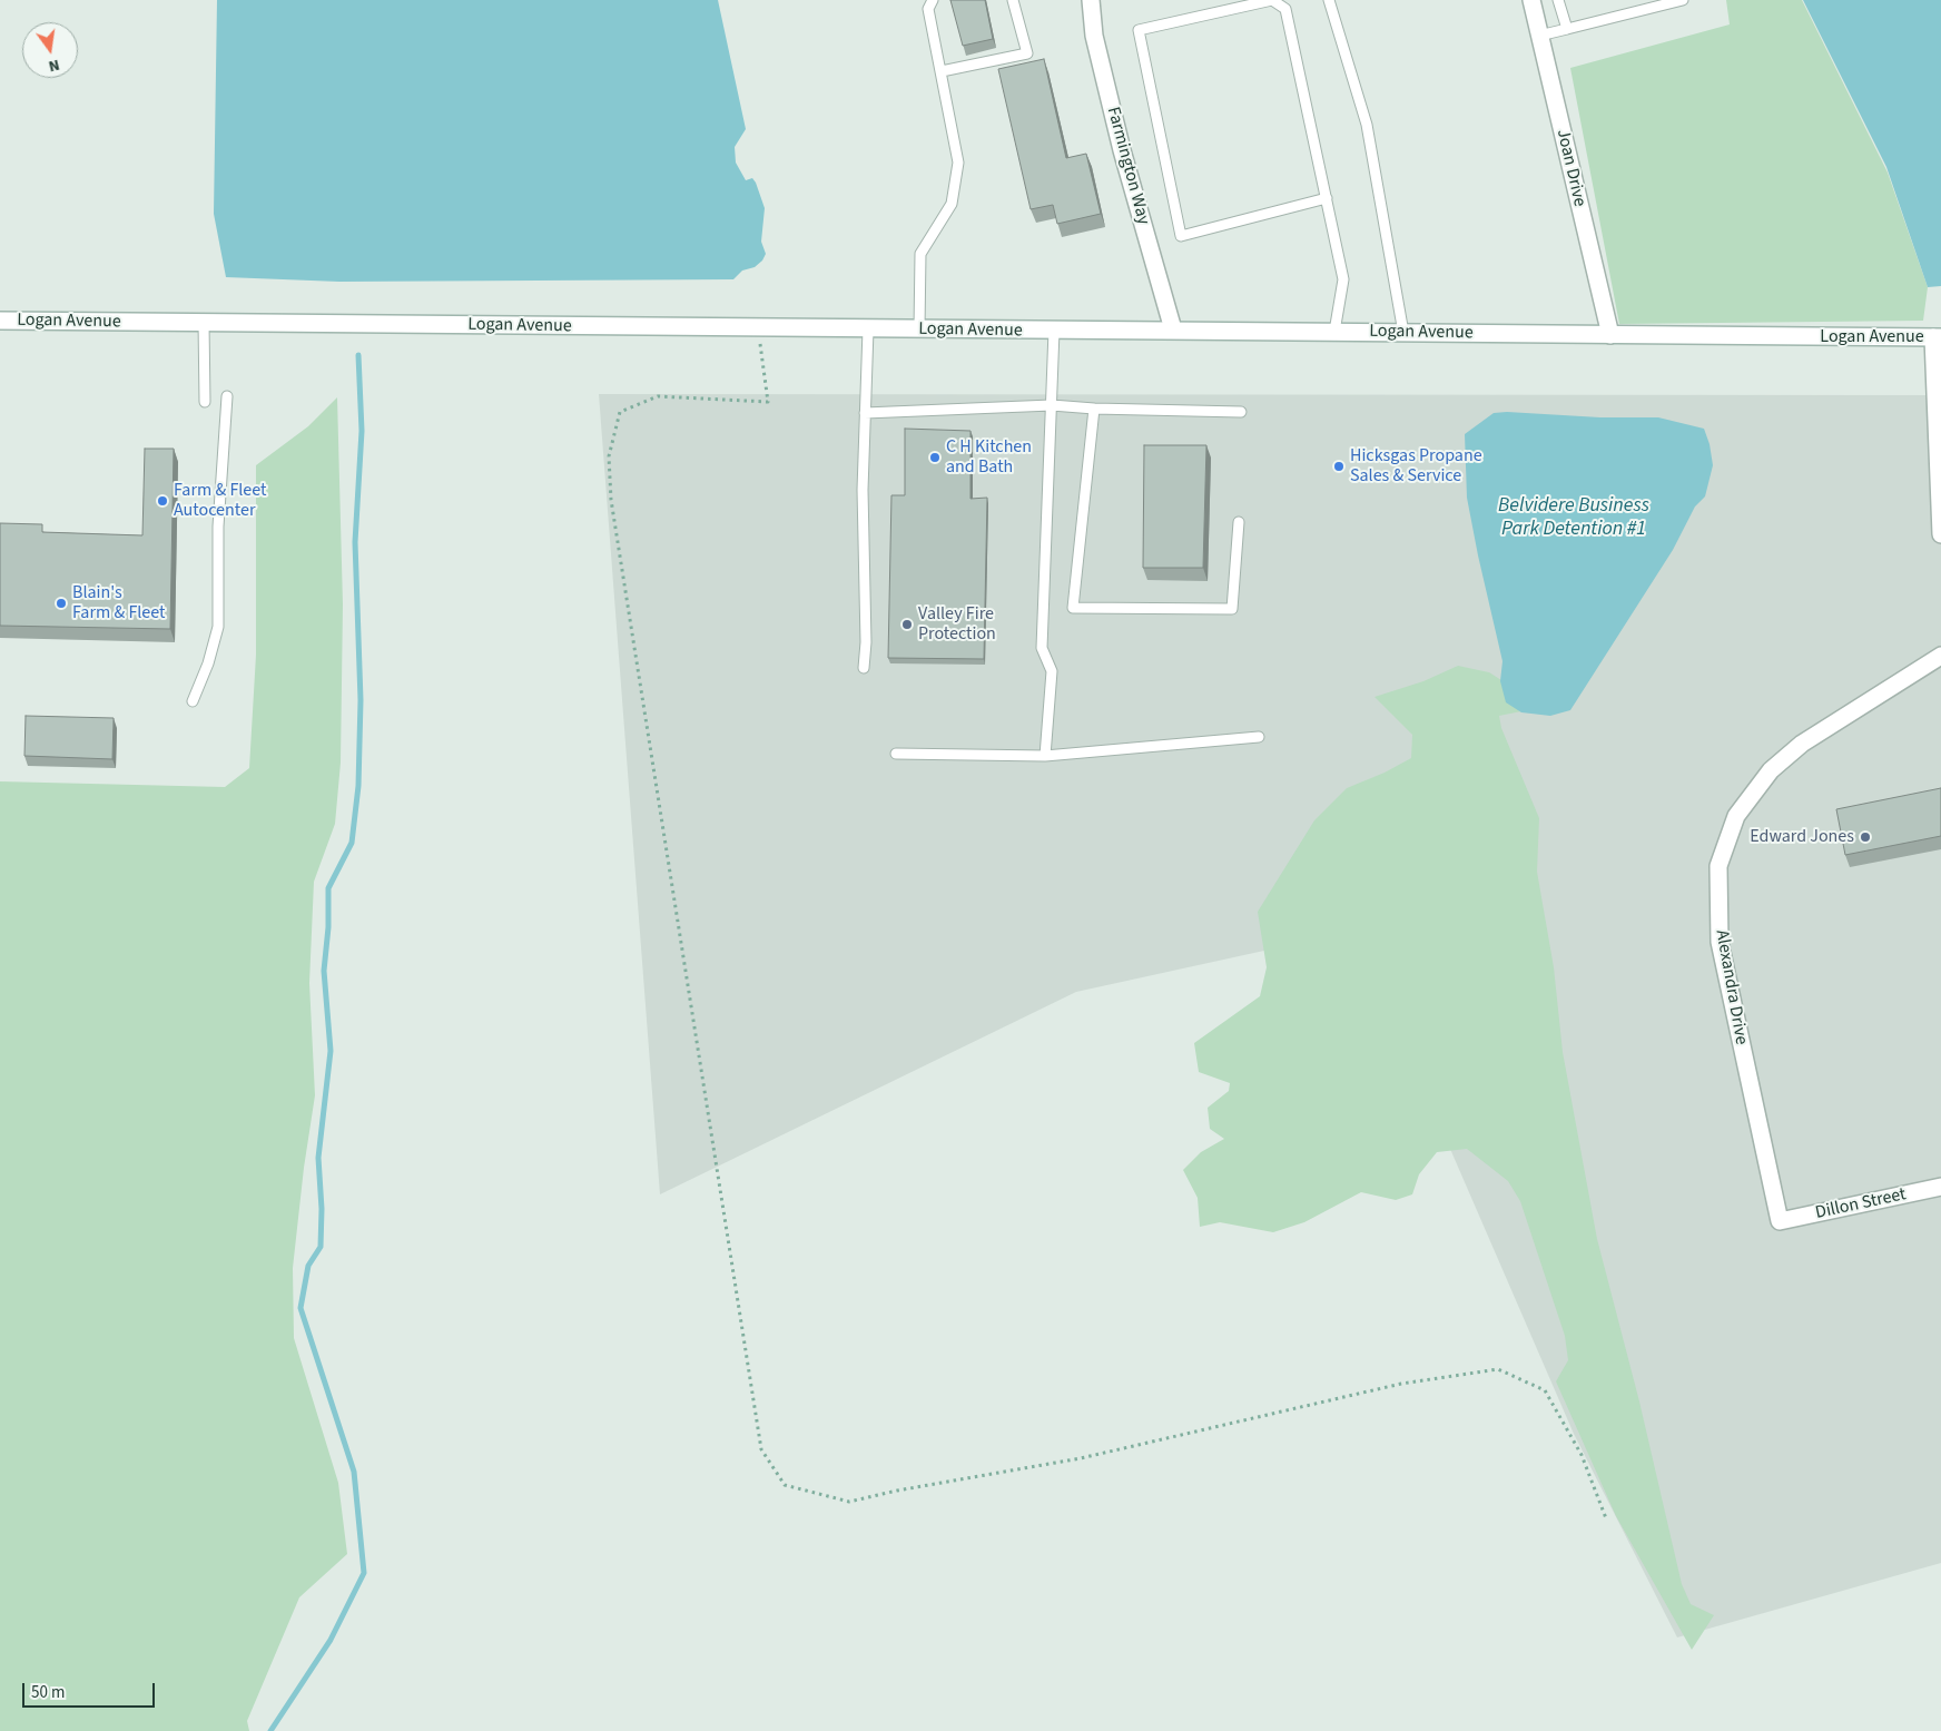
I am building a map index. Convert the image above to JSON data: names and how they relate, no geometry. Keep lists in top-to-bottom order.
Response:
{
  "streets": {
    "main road": [
      "Farmington Way",
      "Joan Drive",
      "Logan Avenue",
      "Alexandra Drive",
      "Dillon Street"
    ]
  },
  "crossings": [
    ["Farmington Way", "Logan Avenue"],
    ["Joan Drive", "Logan Avenue"],
    ["Alexandra Drive", "Dillon Street"]
  ],
  "water": ["Belvidere Business Park Detention #1"],
  "places": [
    "C H Kitchen and Bath",
    "Hicksgas Propane Sales & Service",
    "Farm & Fleet Autocenter",
    "Blain's Farm & Fleet",
    "Valley Fire Protection",
    "Edward Jones"
  ],
  "scale_bar": "50 m",
  "north": "bottom"
}
